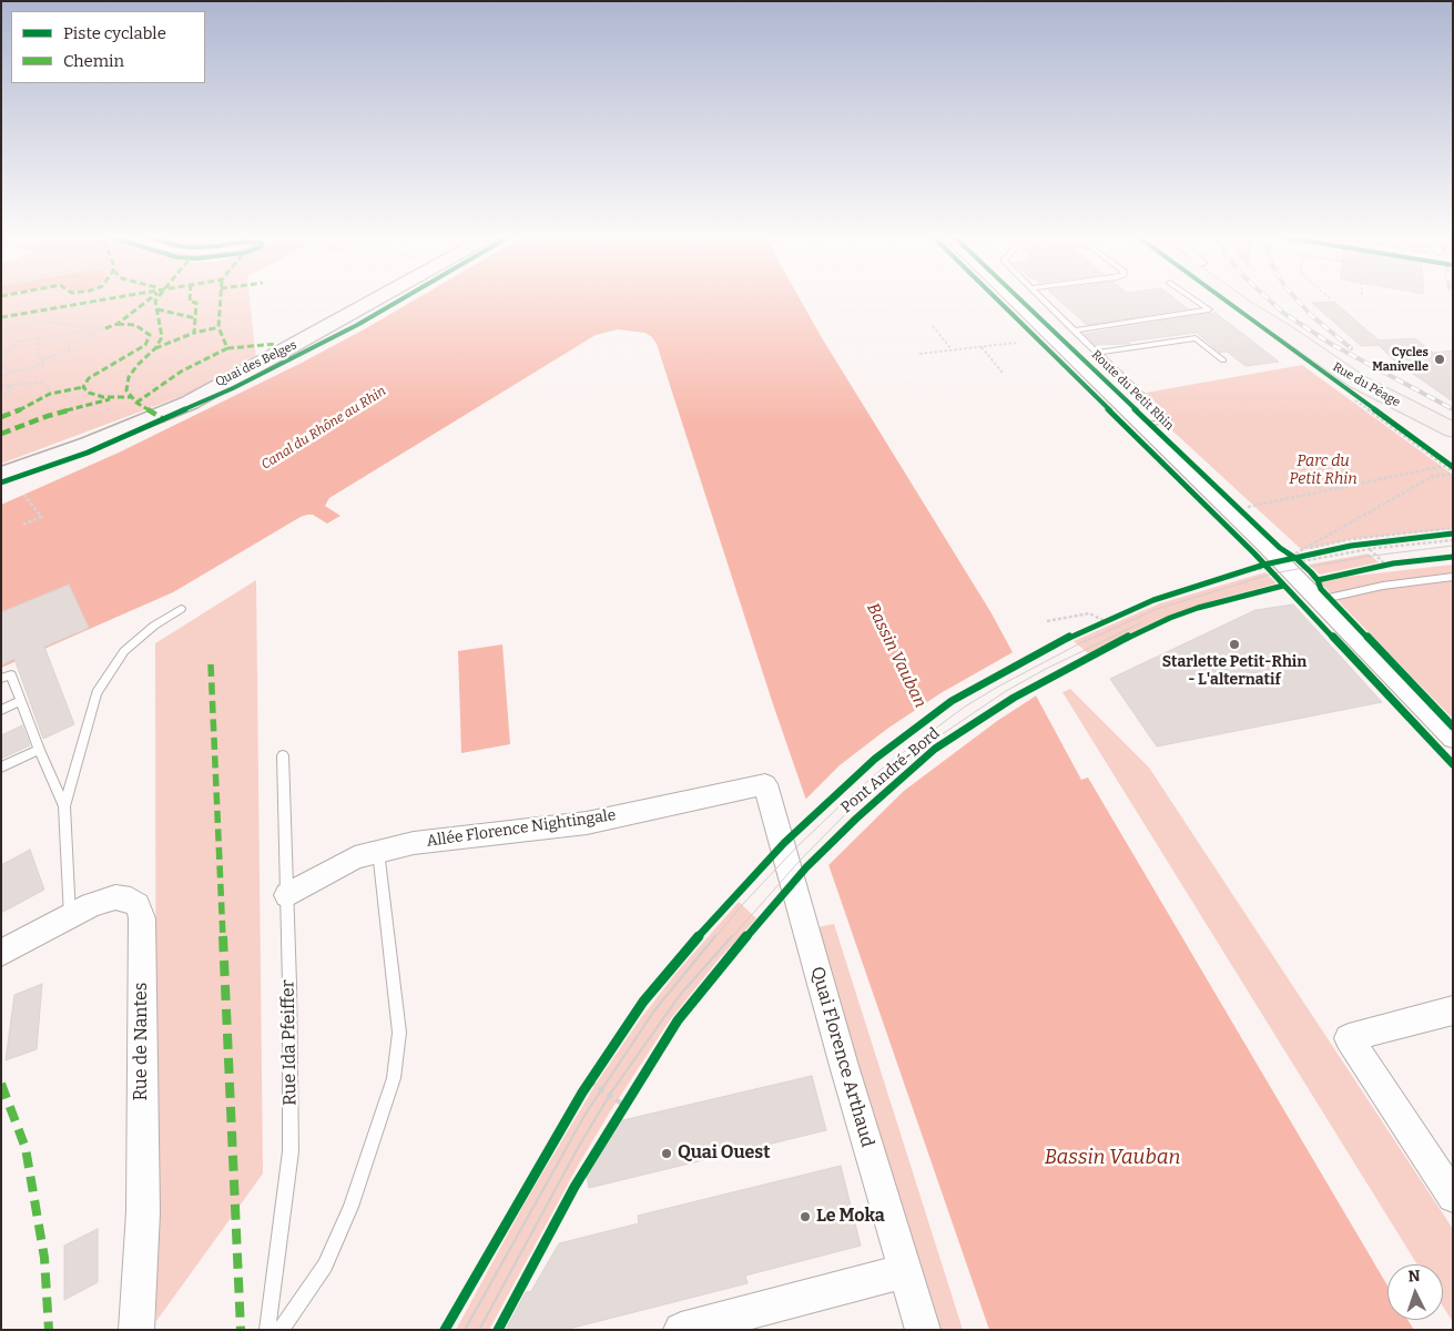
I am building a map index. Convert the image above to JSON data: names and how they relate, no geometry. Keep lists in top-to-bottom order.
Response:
{
  "streets": {
    "main road": ["Quai des Belges", "Rue du Péage"],
    "street": [
      "Route du Petit Rhin",
      "Allée Florence Nightingale",
      "Rue de Nantes",
      "Quai Florence Arthaud"
    ],
    "lane": ["Rue Ida Pfeiffer"],
    "cycle path": ["Pont André-Bord"]
  },
  "crossings": [
    ["Route du Petit Rhin", "Pont André-Bord"],
    ["Allée Florence Nightingale", "Rue Ida Pfeiffer"],
    ["Allée Florence Nightingale", "Quai Florence Arthaud"]
  ],
  "water": ["Canal du Rhône au Rhin", "Bassin Vauban"],
  "parks": ["Parc du Petit Rhin"],
  "places": [
    "Cycles Manivelle",
    "Starlette Petit-Rhin - L'alternatif",
    "Quai Ouest",
    "Le Moka"
  ],
  "legend": ["Piste cyclable", "Chemin"],
  "north": "top"
}
